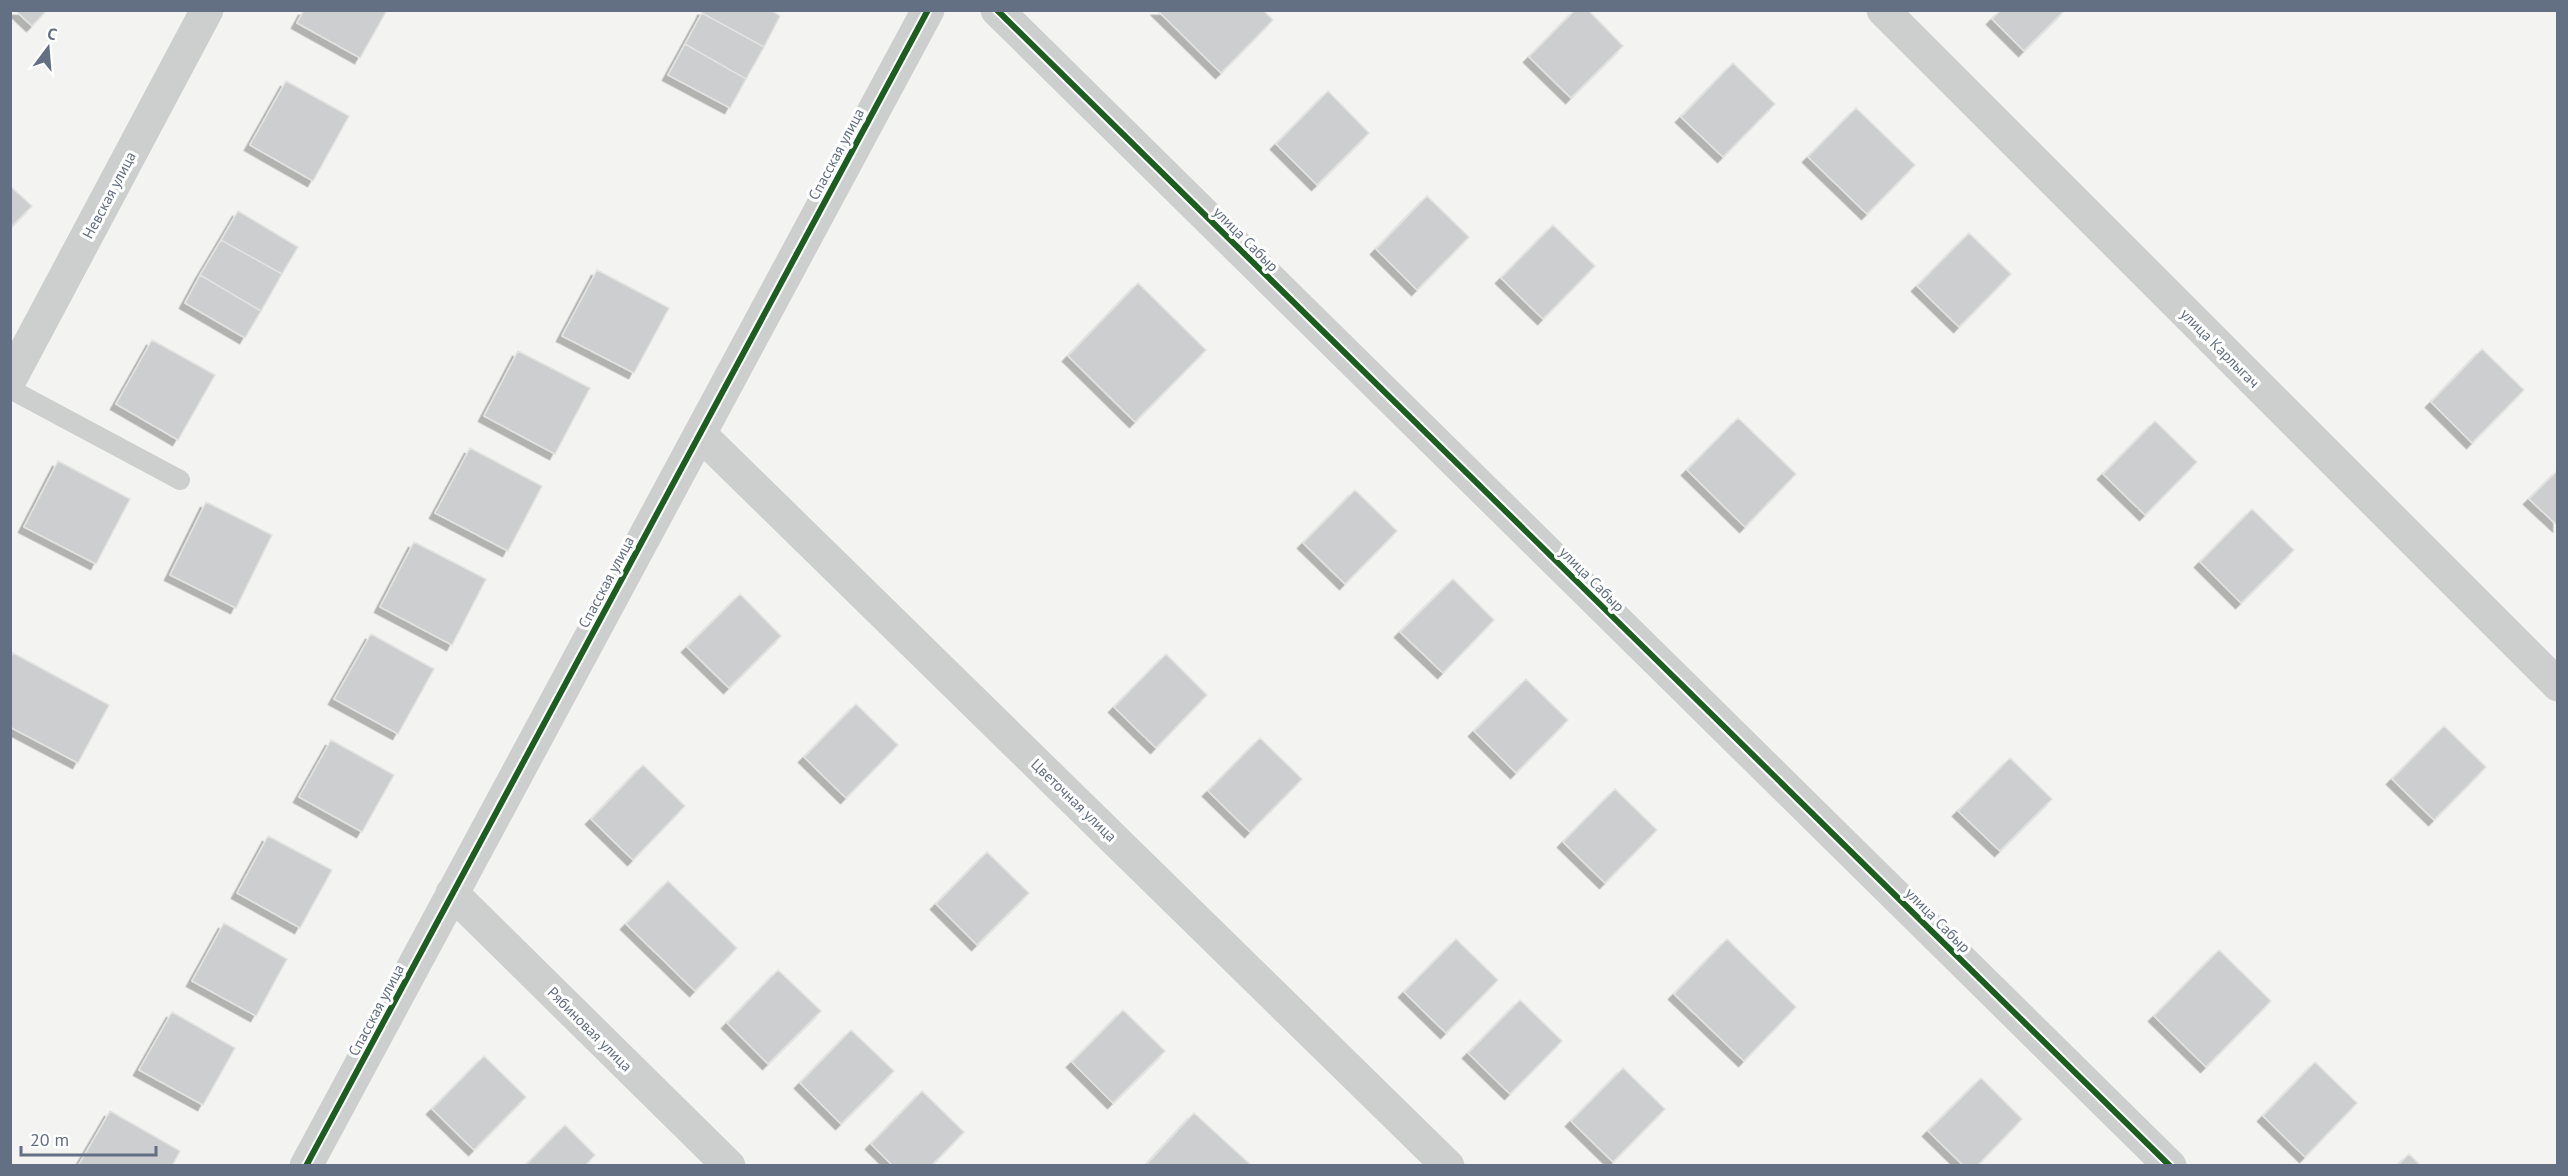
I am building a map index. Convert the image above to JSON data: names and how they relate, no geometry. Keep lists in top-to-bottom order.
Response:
{
  "streets": {
    "street": [
      "Спасская улица",
      "Невская улица",
      "улица Сабыр",
      "улица Карлыгач",
      "Цветочная улица",
      "Рябиновая улица"
    ]
  },
  "crossings": [
    ["Спасская улица", "Цветочная улица"],
    ["Спасская улица", "Рябиновая улица"]
  ],
  "scale_bar": "20 m",
  "north": "top"
}
